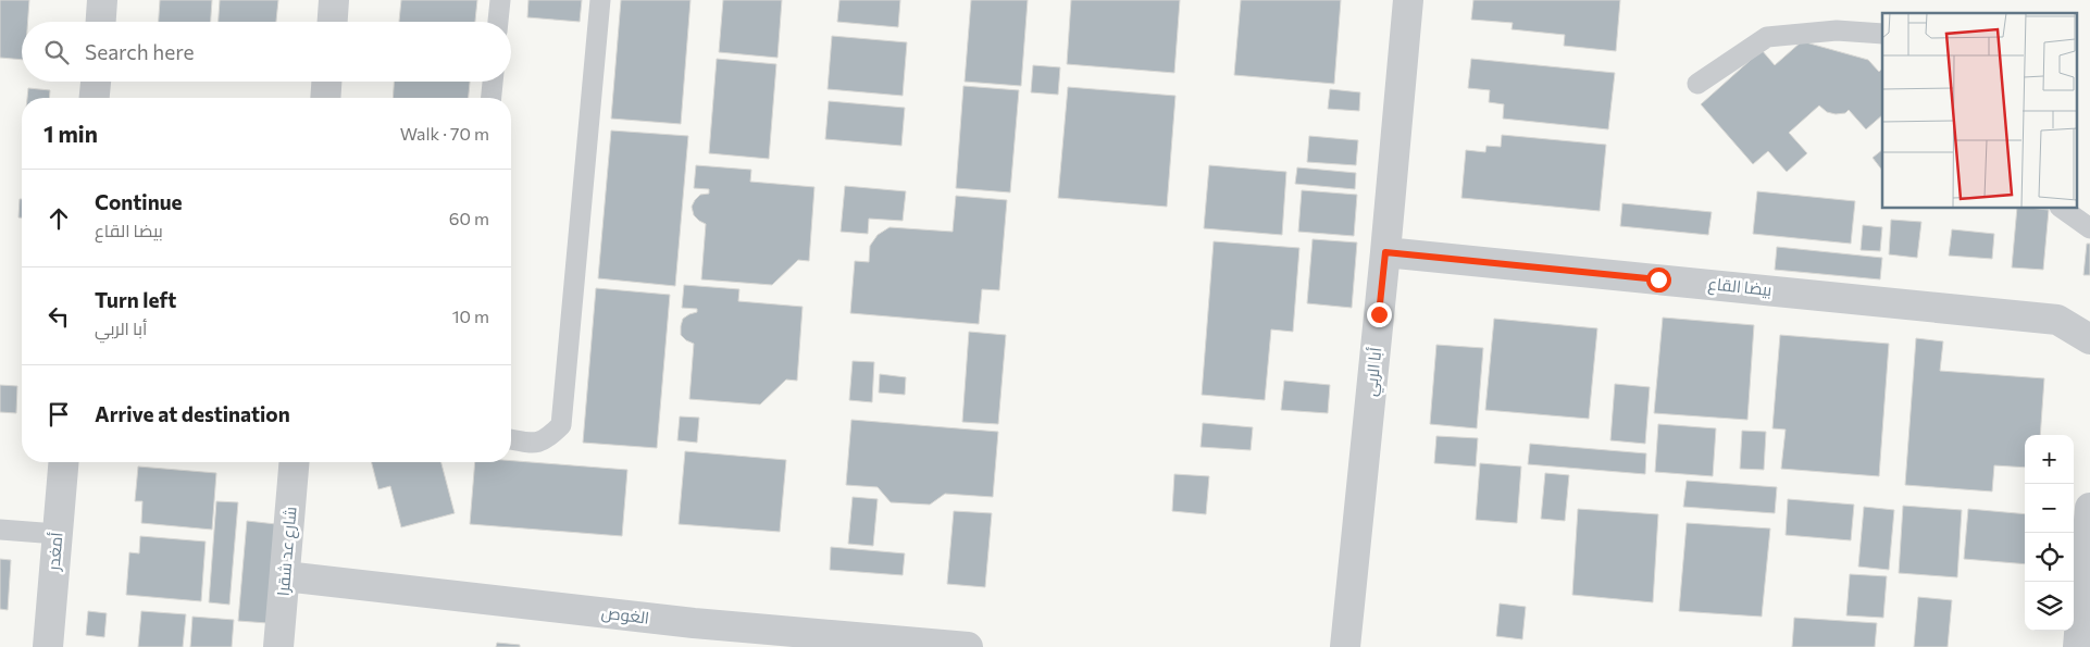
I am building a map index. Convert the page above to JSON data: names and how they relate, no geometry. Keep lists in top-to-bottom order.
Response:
{
  "streets": {
    "street": [
      "بيضا القاع",
      "أبا الربي",
      "أمغدر",
      "شارع عد شقرا",
      "الغوص"
    ]
  },
  "crossings": [
    ["بيضا القاع", "أبا الربي"],
    ["شارع عد شقرا", "الغوص"]
  ],
  "page": {
    "search": "Search here",
    "heading": ["1 min", "Walk · 70 m"],
    "list": [
      ["Continue", "بيضا القاع", "60 m"],
      ["Turn left", "أبا الربي", "10 m"],
      "Arrive at destination"
    ],
    "map_buttons": ["+", "−"]
  }
}
